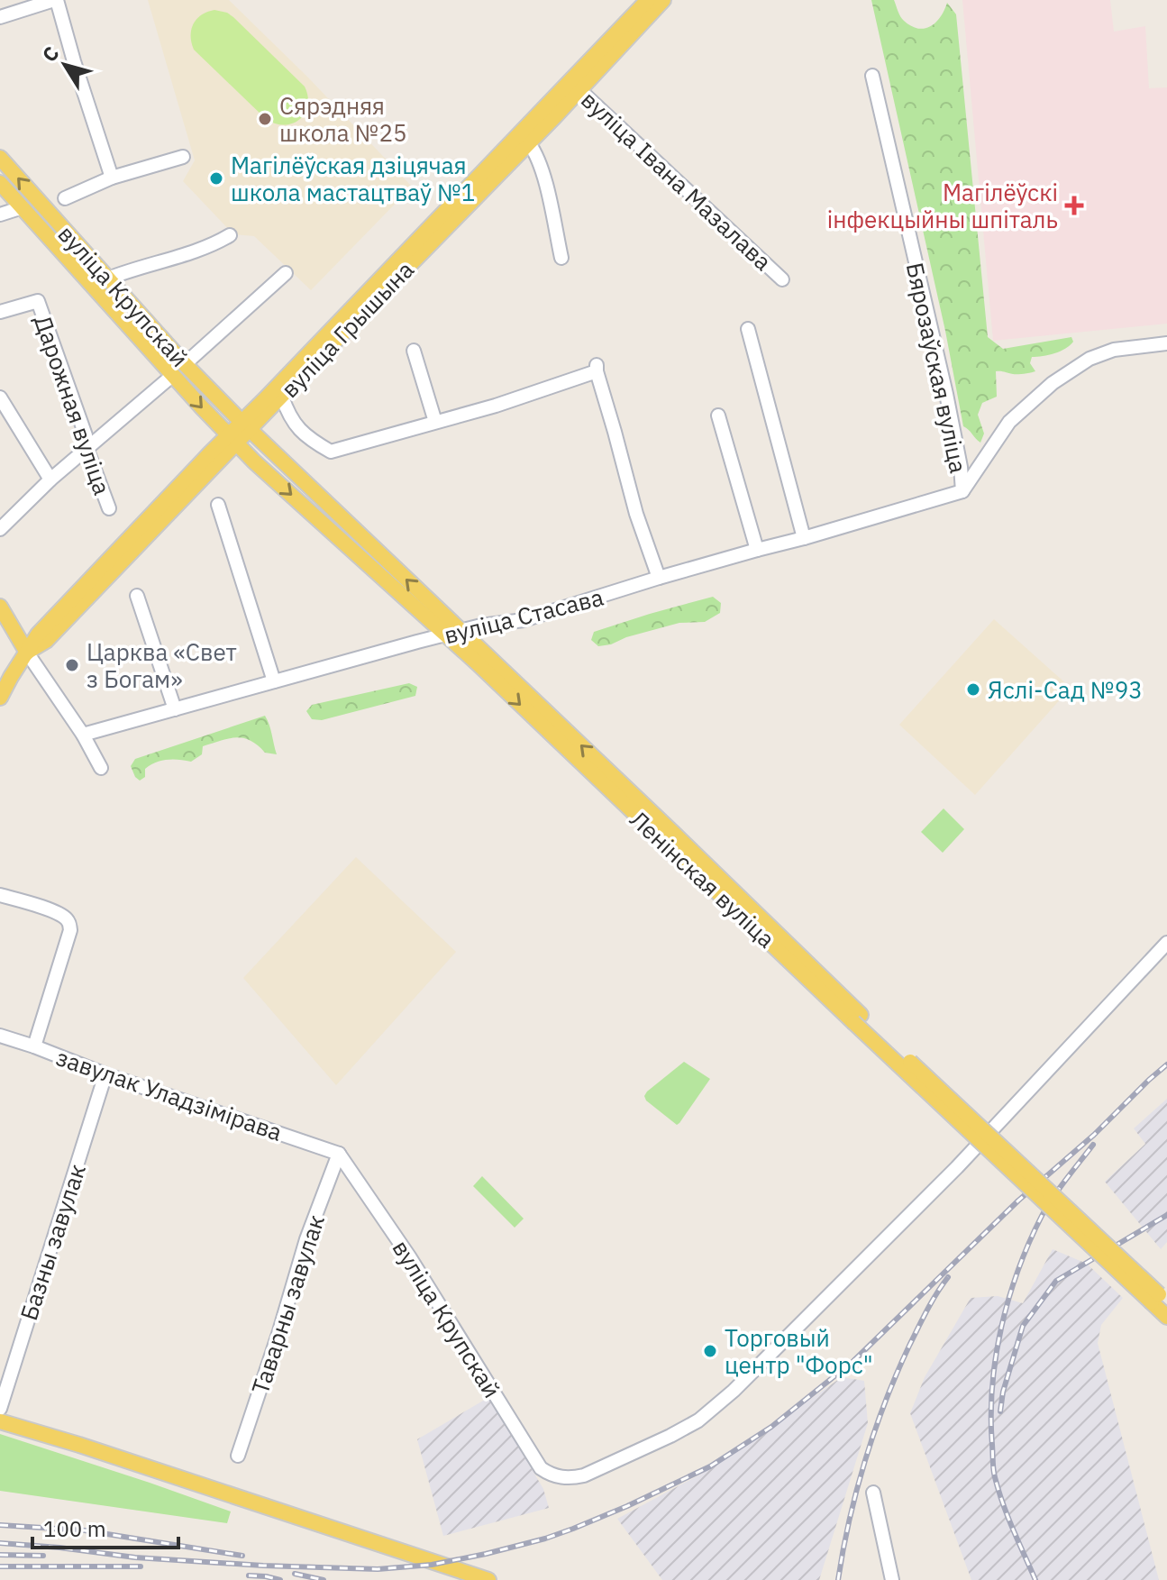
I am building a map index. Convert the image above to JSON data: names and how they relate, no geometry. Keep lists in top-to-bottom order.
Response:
{
  "streets": {
    "main road": ["вуліца Крупскай", "вуліца Грышына", "Ленінская вуліца"],
    "street": [
      "вуліца Iвана Мазалава",
      "Бярозаўская вуліца",
      "Дарожная вуліца",
      "вуліца Стасава",
      "завулак Уладзімірава",
      "Базны завулак",
      "Таварны завулак"
    ]
  },
  "crossings": [
    ["вуліца Iвана Мазалава", "вуліца Грышына"],
    ["вуліца Крупскай", "вуліца Грышына"],
    ["вуліца Крупскай", "Ленінская вуліца"],
    ["вуліца Крупскай", "завулак Уладзімірава"],
    ["вуліца Крупскай", "Таварны завулак"],
    ["вуліца Грышына", "Ленінская вуліца"],
    ["Бярозаўская вуліца", "вуліца Стасава"],
    ["вуліца Стасава", "Ленінская вуліца"],
    ["завулак Уладзімірава", "Базны завулак"],
    ["завулак Уладзімірава", "Таварны завулак"]
  ],
  "places": {
    "other": [
      "Сярэдняя школа №25",
      "Магілёўская дзіцячая школа мастацтваў №1",
      "Царква «Свет з Богам»",
      "Яслі-Сад №93",
      "Торговый центр \"Форс\""
    ],
    "health": ["Магілёўскі інфекцыйны шпіталь"]
  },
  "scale_bar": "100 m",
  "north": "top left"
}
